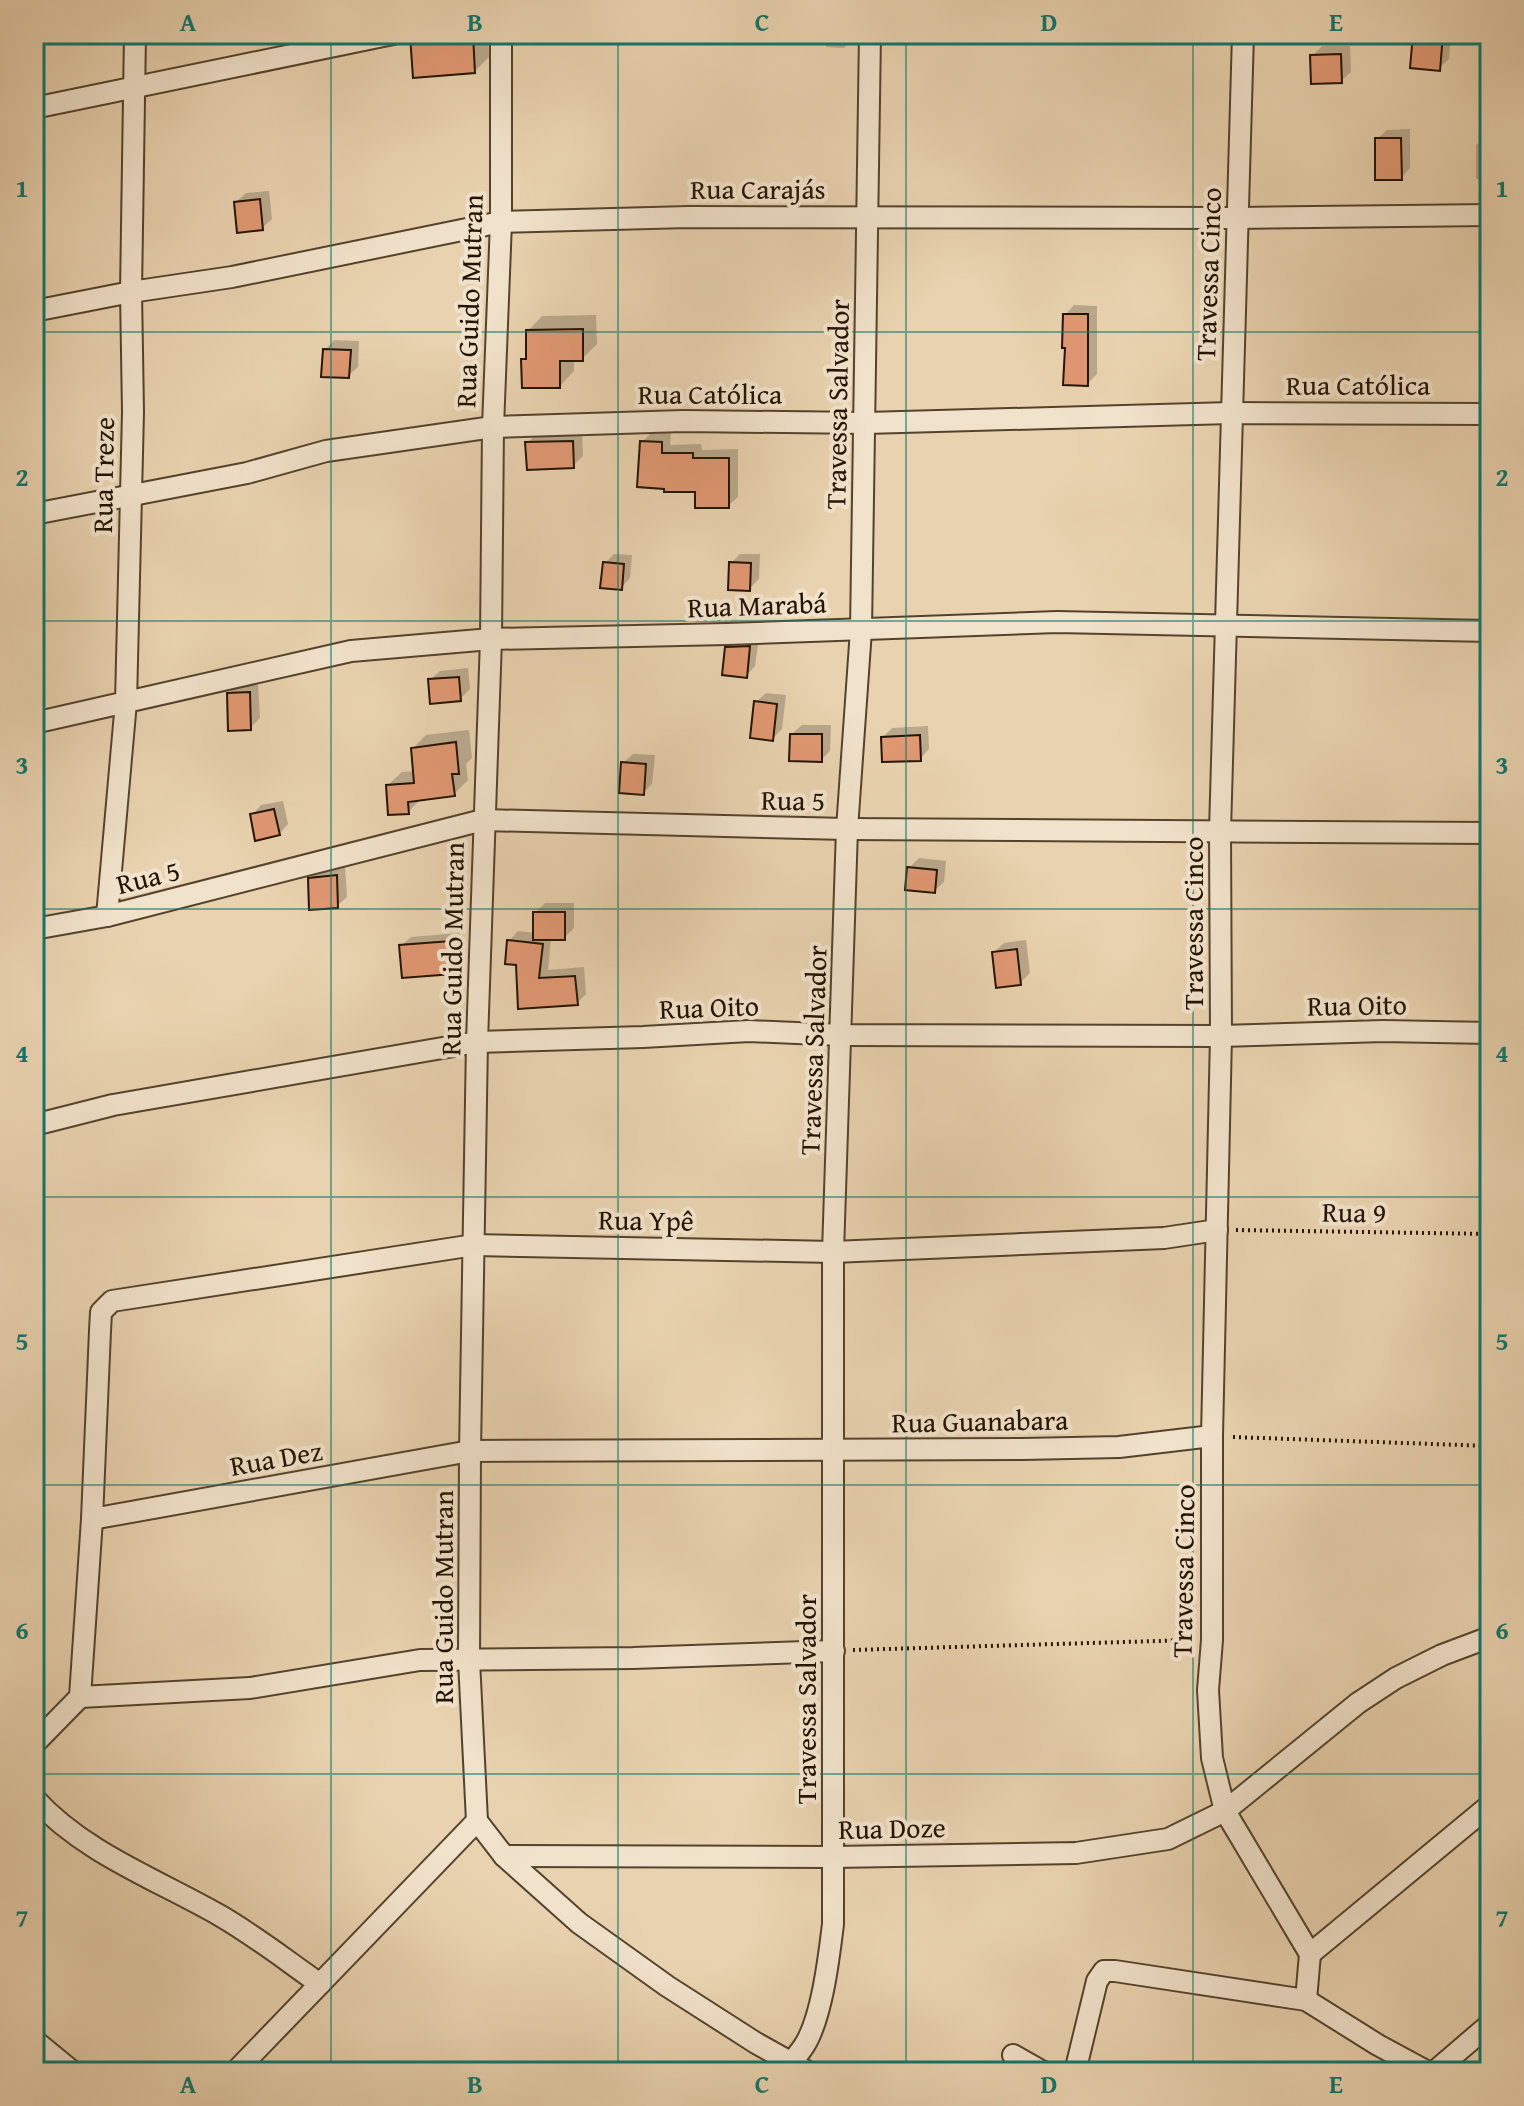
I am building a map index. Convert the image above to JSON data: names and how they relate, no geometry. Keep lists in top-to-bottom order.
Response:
{
  "streets": {
    "street": [
      "Rua Carajás",
      "Travessa Cinco",
      "Rua Guido Mutran",
      "Rua Católica",
      "Travessa Salvador",
      "Rua Treze",
      "Rua Marabá",
      "Rua 5",
      "Rua Oito",
      "Rua Ypê",
      "Rua Guanabara",
      "Rua Dez",
      "Rua Doze"
    ],
    "path": ["Rua 9"]
  },
  "crossings": [
    ["Rua Carajás", "Travessa Cinco"],
    ["Rua Carajás", "Rua Guido Mutran"],
    ["Rua Carajás", "Travessa Salvador"],
    ["Rua Carajás", "Rua Treze"],
    ["Travessa Cinco", "Rua Católica"],
    ["Travessa Cinco", "Rua Marabá"],
    ["Travessa Cinco", "Rua 5"],
    ["Travessa Cinco", "Rua Oito"],
    ["Travessa Cinco", "Rua 9"],
    ["Travessa Cinco", "Rua Ypê"],
    ["Travessa Cinco", "Rua Guanabara"],
    ["Travessa Cinco", "Rua Doze"],
    ["Rua Guido Mutran", "Rua Católica"],
    ["Rua Guido Mutran", "Rua Marabá"],
    ["Rua Guido Mutran", "Rua 5"],
    ["Rua Guido Mutran", "Rua Oito"],
    ["Rua Guido Mutran", "Rua Ypê"],
    ["Rua Guido Mutran", "Rua Guanabara"],
    ["Rua Guido Mutran", "Rua Dez"],
    ["Rua Católica", "Travessa Salvador"],
    ["Rua Católica", "Rua Treze"],
    ["Travessa Salvador", "Rua Marabá"],
    ["Travessa Salvador", "Rua 5"],
    ["Travessa Salvador", "Rua Oito"],
    ["Travessa Salvador", "Rua Ypê"],
    ["Travessa Salvador", "Rua Guanabara"],
    ["Travessa Salvador", "Rua Doze"],
    ["Rua Treze", "Rua Marabá"],
    ["Rua Treze", "Rua 5"],
    ["Rua 9", "Rua Ypê"],
    ["Rua Ypê", "Rua Dez"],
    ["Rua Guanabara", "Rua Dez"]
  ],
  "grid": {
    "columns": [
      "A",
      "B",
      "C",
      "D",
      "E"
    ],
    "rows": [
      "1",
      "2",
      "3",
      "4",
      "5",
      "6",
      "7"
    ]
  }
}
